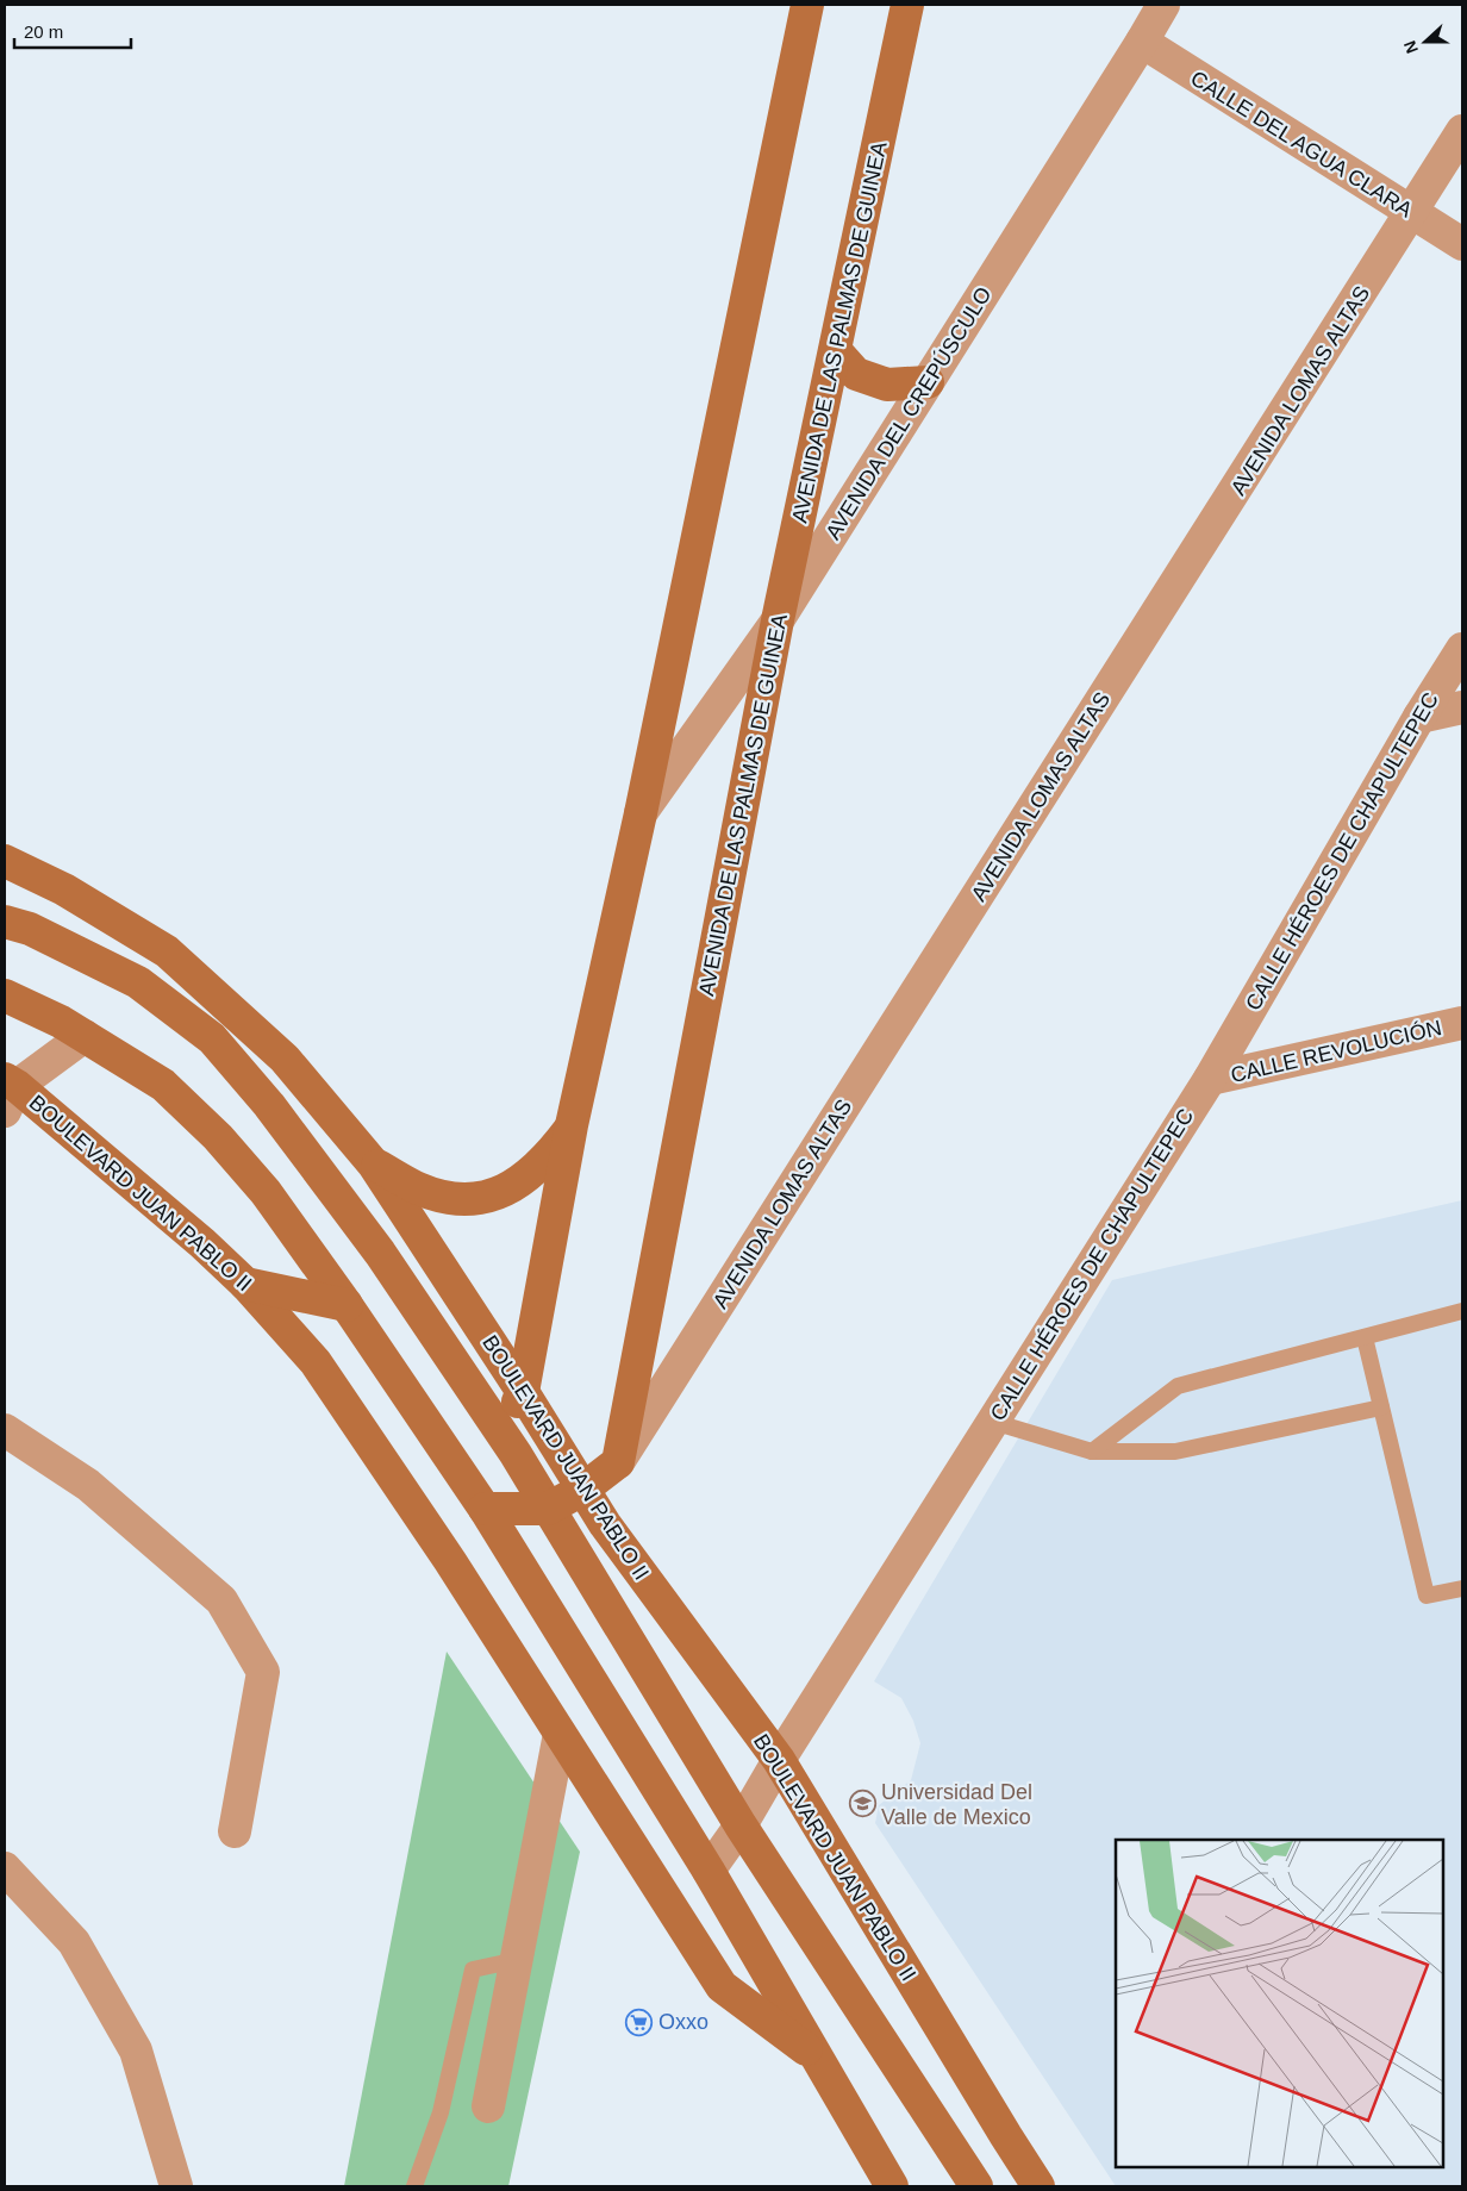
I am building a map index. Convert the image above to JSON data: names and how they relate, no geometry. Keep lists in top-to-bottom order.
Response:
{
  "streets": {
    "street": [
      "CALLE DEL AGUA CLARA",
      "AVENIDA DE LAS PALMAS DE GUINEA",
      "AVENIDA LOMAS ALTAS",
      "AVENIDA DEL CREPÚSCULO",
      "CALLE HÉROES DE CHAPULTEPEC",
      "CALLE REVOLUCIÓN",
      "BOULEVARD JUAN PABLO II"
    ]
  },
  "crossings": [
    ["CALLE DEL AGUA CLARA", "AVENIDA LOMAS ALTAS"],
    ["CALLE DEL AGUA CLARA", "AVENIDA DEL CREPÚSCULO"],
    ["AVENIDA DE LAS PALMAS DE GUINEA", "AVENIDA LOMAS ALTAS"],
    ["AVENIDA DE LAS PALMAS DE GUINEA", "AVENIDA DEL CREPÚSCULO"],
    ["CALLE HÉROES DE CHAPULTEPEC", "CALLE REVOLUCIÓN"],
    ["CALLE HÉROES DE CHAPULTEPEC", "BOULEVARD JUAN PABLO II"]
  ],
  "places": {
    "school or university": ["Universidad Del Valle de Mexico"],
    "supermarket": ["Oxxo"]
  },
  "scale_bar": "20 m",
  "north": "left"
}
